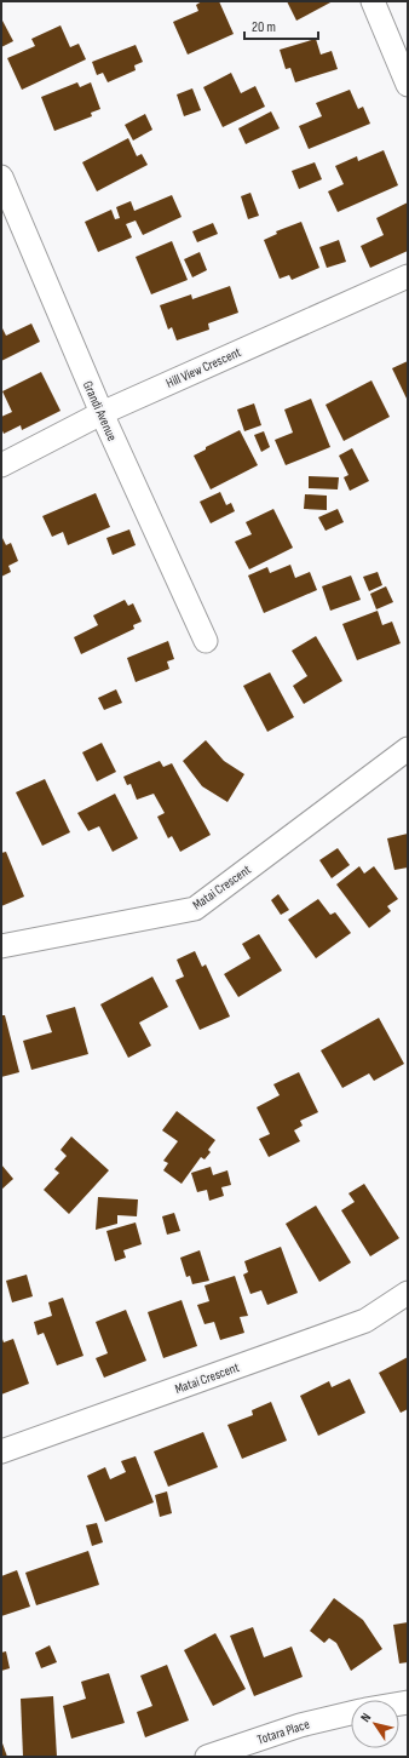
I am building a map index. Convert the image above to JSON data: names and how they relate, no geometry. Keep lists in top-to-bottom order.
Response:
{
  "streets": {
    "street": [
      "Hill View Crescent",
      "Grandi Avenue",
      "Matai Crescent",
      "Totara Place"
    ]
  },
  "crossings": [
    ["Hill View Crescent", "Grandi Avenue"]
  ],
  "scale_bar": "20 m",
  "north": "top left"
}
